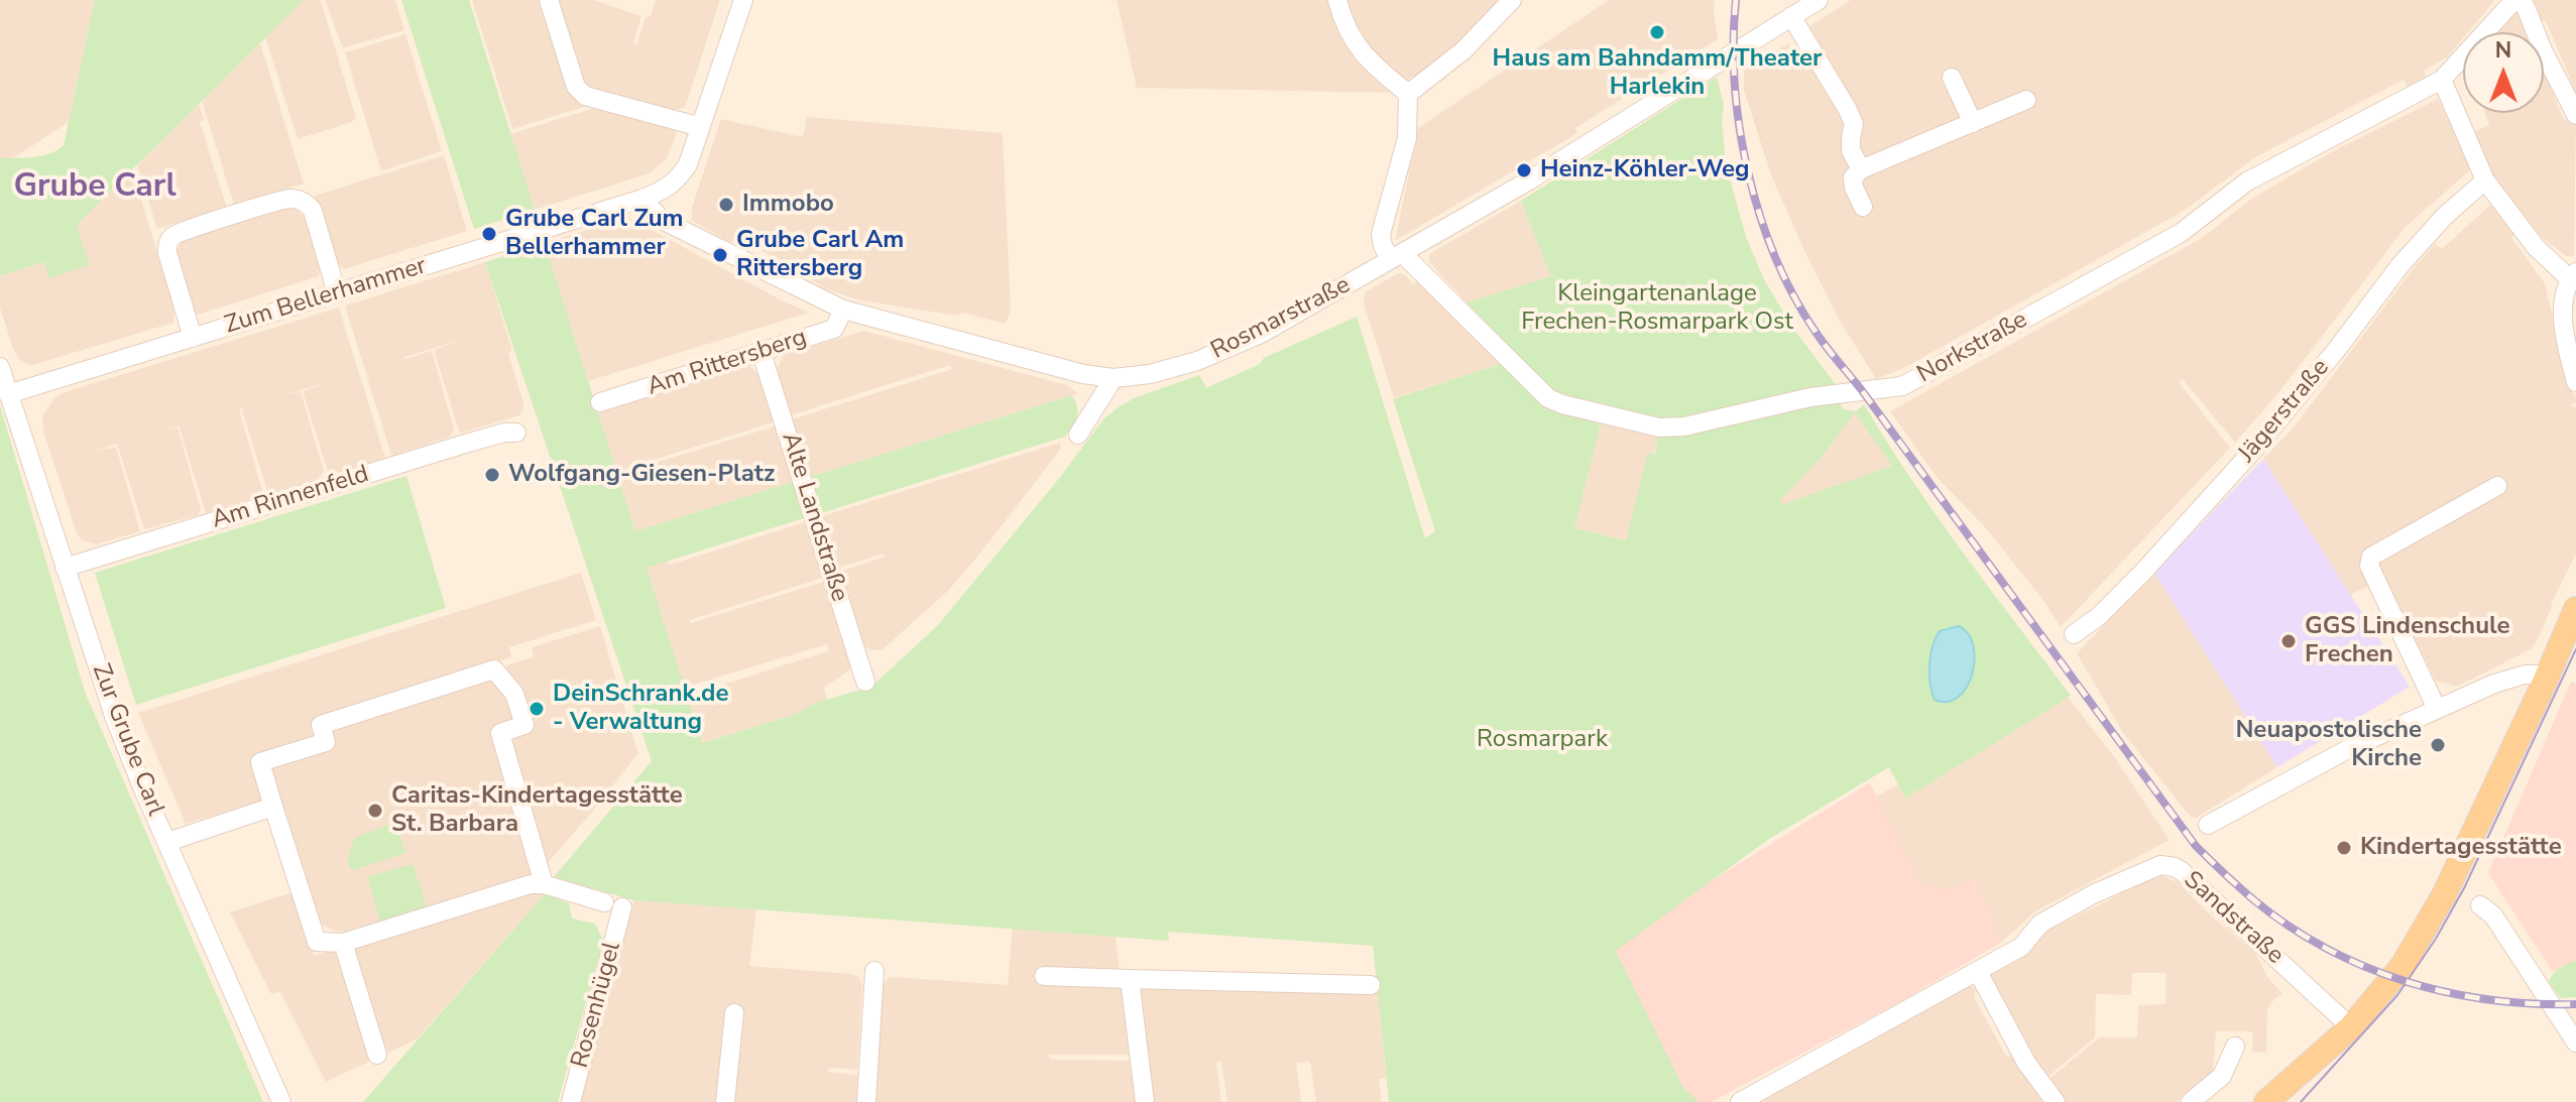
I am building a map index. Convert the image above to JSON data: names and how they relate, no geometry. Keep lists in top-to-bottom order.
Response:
{
  "streets": {
    "street": [
      "Zum Bellerhammer",
      "Rosmarstraße",
      "Norkstraße",
      "Am Rittersberg",
      "Jägerstraße",
      "Am Rinnenfeld",
      "Alte Landstraße",
      "Zur Grube Carl",
      "Sandstraße",
      "Rosenhügel"
    ]
  },
  "crossings": [
    ["Zum Bellerhammer", "Rosmarstraße"],
    ["Zum Bellerhammer", "Zur Grube Carl"],
    ["Rosmarstraße", "Norkstraße"],
    ["Rosmarstraße", "Am Rittersberg"],
    ["Am Rittersberg", "Alte Landstraße"],
    ["Am Rinnenfeld", "Zur Grube Carl"]
  ],
  "districts": ["Grube Carl"],
  "parks": ["Kleingartenanlage Frechen-Rosmarpark Ost", "Rosmarpark"],
  "places": [
    "Haus am Bahndamm/Theater Harlekin",
    "Heinz-Köhler-Weg",
    "Immobo",
    "Grube Carl Zum Bellerhammer",
    "Grube Carl Am Rittersberg",
    "Wolfgang-Giesen-Platz",
    "GGS Lindenschule Frechen",
    "DeinSchrank.de - Verwaltung",
    "Neuapostolische Kirche",
    "Caritas-Kindertagesstätte St. Barbara",
    "Kindertagesstätte"
  ],
  "north": "top"
}
